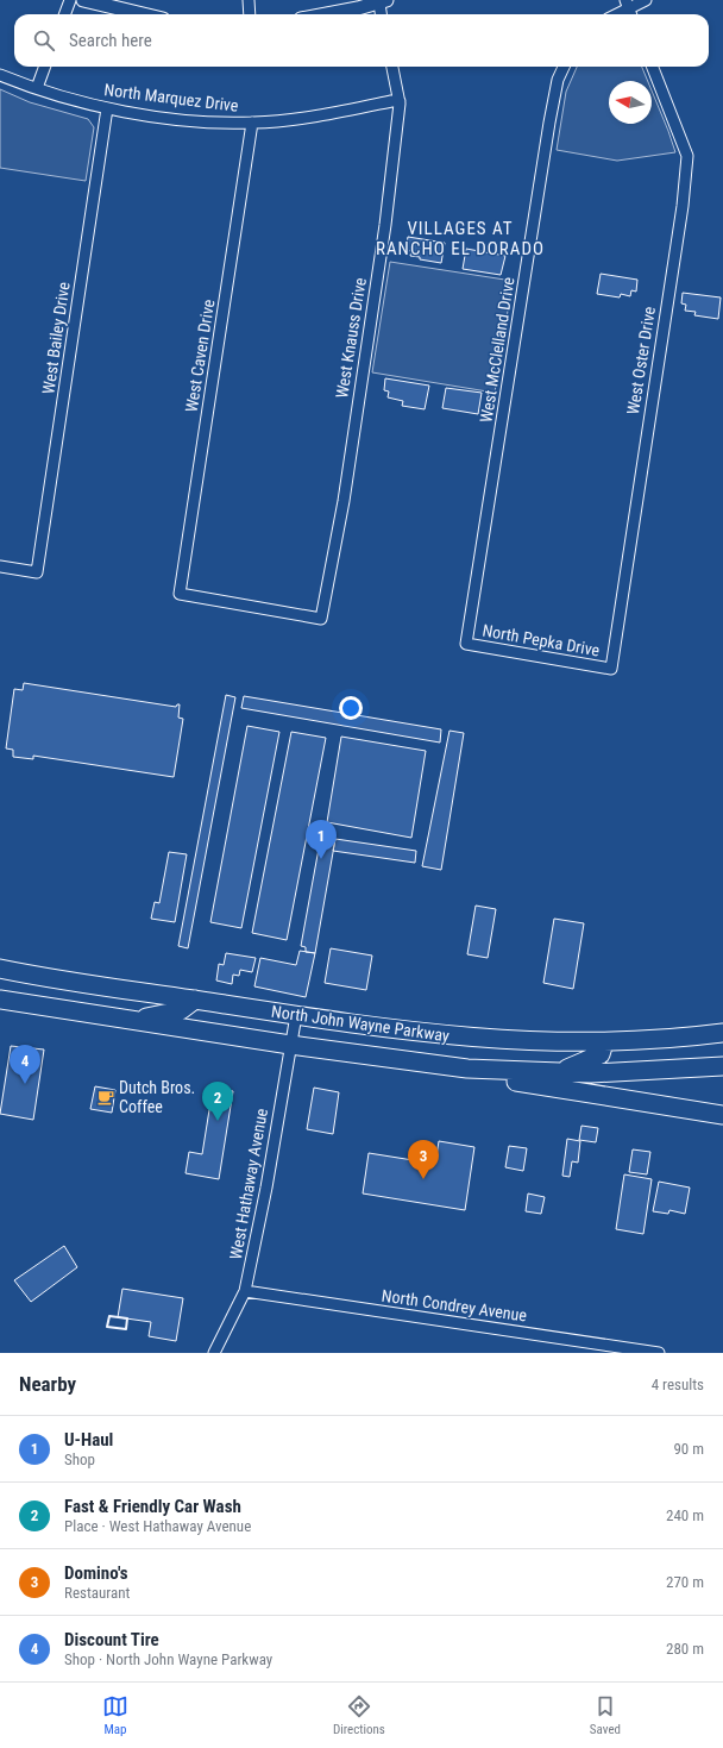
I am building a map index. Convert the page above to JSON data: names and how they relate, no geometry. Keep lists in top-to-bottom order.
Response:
{
  "streets": {
    "highway": ["North John Wayne Parkway"],
    "street": [
      "North Marquez Drive",
      "West Bailey Drive",
      "West Knauss Drive",
      "West McClelland Drive",
      "West Caven Drive",
      "West Oster Drive",
      "North Pepka Drive",
      "West Hathaway Avenue",
      "North Condrey Avenue"
    ]
  },
  "crossings": [
    ["North Marquez Drive", "West Bailey Drive"],
    ["North Marquez Drive", "West Knauss Drive"],
    ["North Marquez Drive", "West Caven Drive"],
    ["West Knauss Drive", "West Caven Drive"],
    ["West McClelland Drive", "North Pepka Drive"],
    ["West Oster Drive", "North Pepka Drive"],
    ["North John Wayne Parkway", "West Hathaway Avenue"],
    ["West Hathaway Avenue", "North Condrey Avenue"]
  ],
  "districts": ["VILLAGES AT RANCHO EL DORADO"],
  "places": {
    "cafe": ["Dutch Bros. Coffee"]
  },
  "north": "left",
  "page": {
    "search": "Search here",
    "pins": [
      "1",
      "4",
      "2",
      "3"
    ],
    "heading": ["Nearby", "4 results"],
    "list": [
      {
        "mark": "1",
        "name": "U-Haul",
        "note": "Shop",
        "value": "90 m"
      },
      {
        "mark": "2",
        "name": "Fast & Friendly Car Wash",
        "note": "Place · West Hathaway Avenue",
        "value": "240 m"
      },
      {
        "mark": "3",
        "name": "Domino's",
        "note": "Restaurant",
        "value": "270 m"
      },
      {
        "mark": "4",
        "name": "Discount Tire",
        "note": "Shop · North John Wayne Parkway",
        "value": "280 m"
      }
    ],
    "nav": ["Map", "Directions", "Saved"]
  }
}
